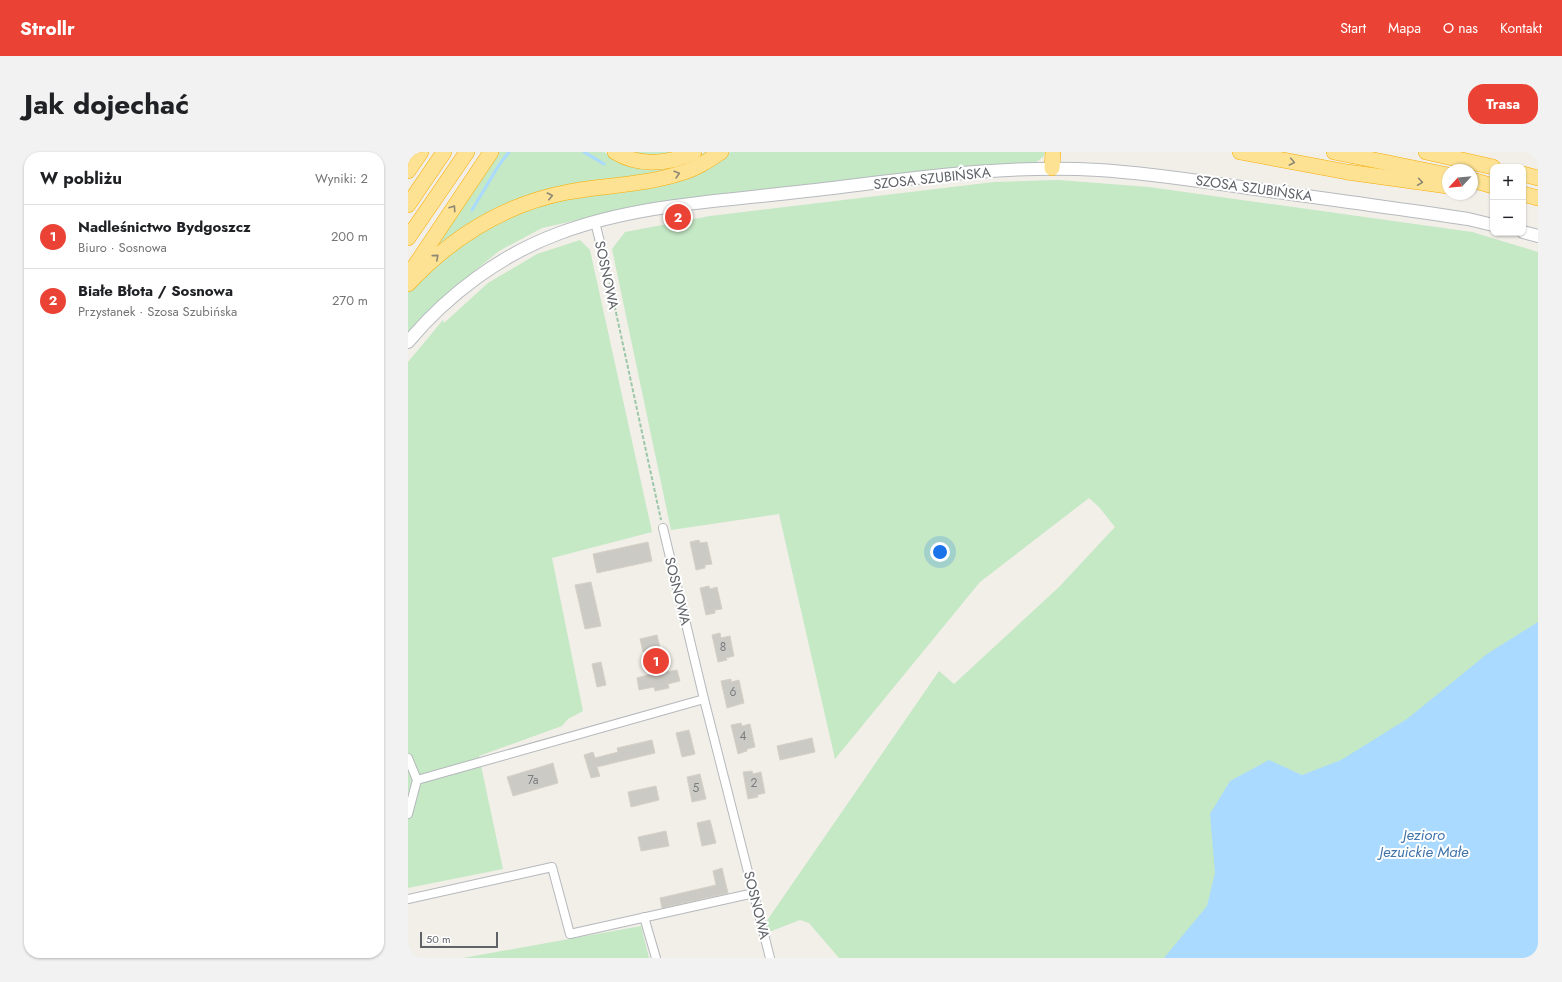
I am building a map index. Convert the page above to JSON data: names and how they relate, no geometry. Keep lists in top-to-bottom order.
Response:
{
  "streets": {
    "street": ["SZOSA SZUBIŃSKA", "SOSNOWA"]
  },
  "crossings": [
    ["SZOSA SZUBIŃSKA", "SOSNOWA"]
  ],
  "water": ["Jezioro Jezuickie Małe"],
  "house_numbers": [
    "8",
    "6",
    "4",
    "7a",
    "2",
    "5"
  ],
  "scale_bar": "50 m",
  "north": "bottom left",
  "page": {
    "header": "Strollr",
    "nav": [
      "Start",
      "Mapa",
      "O nas",
      "Kontakt"
    ],
    "title": "Jak dojechać",
    "buttons": "Trasa",
    "heading": ["W pobliżu", "Wyniki: 2"],
    "map_buttons": ["+", "−"],
    "pins": ["2", "1"],
    "list": [
      {
        "mark": "1",
        "name": "Nadleśnictwo Bydgoszcz",
        "note": "Biuro · Sosnowa",
        "value": "200 m"
      },
      {
        "mark": "2",
        "name": "Białe Błota / Sosnowa",
        "note": "Przystanek · Szosa Szubińska",
        "value": "270 m"
      }
    ],
    "scale": "50 m"
  }
}
